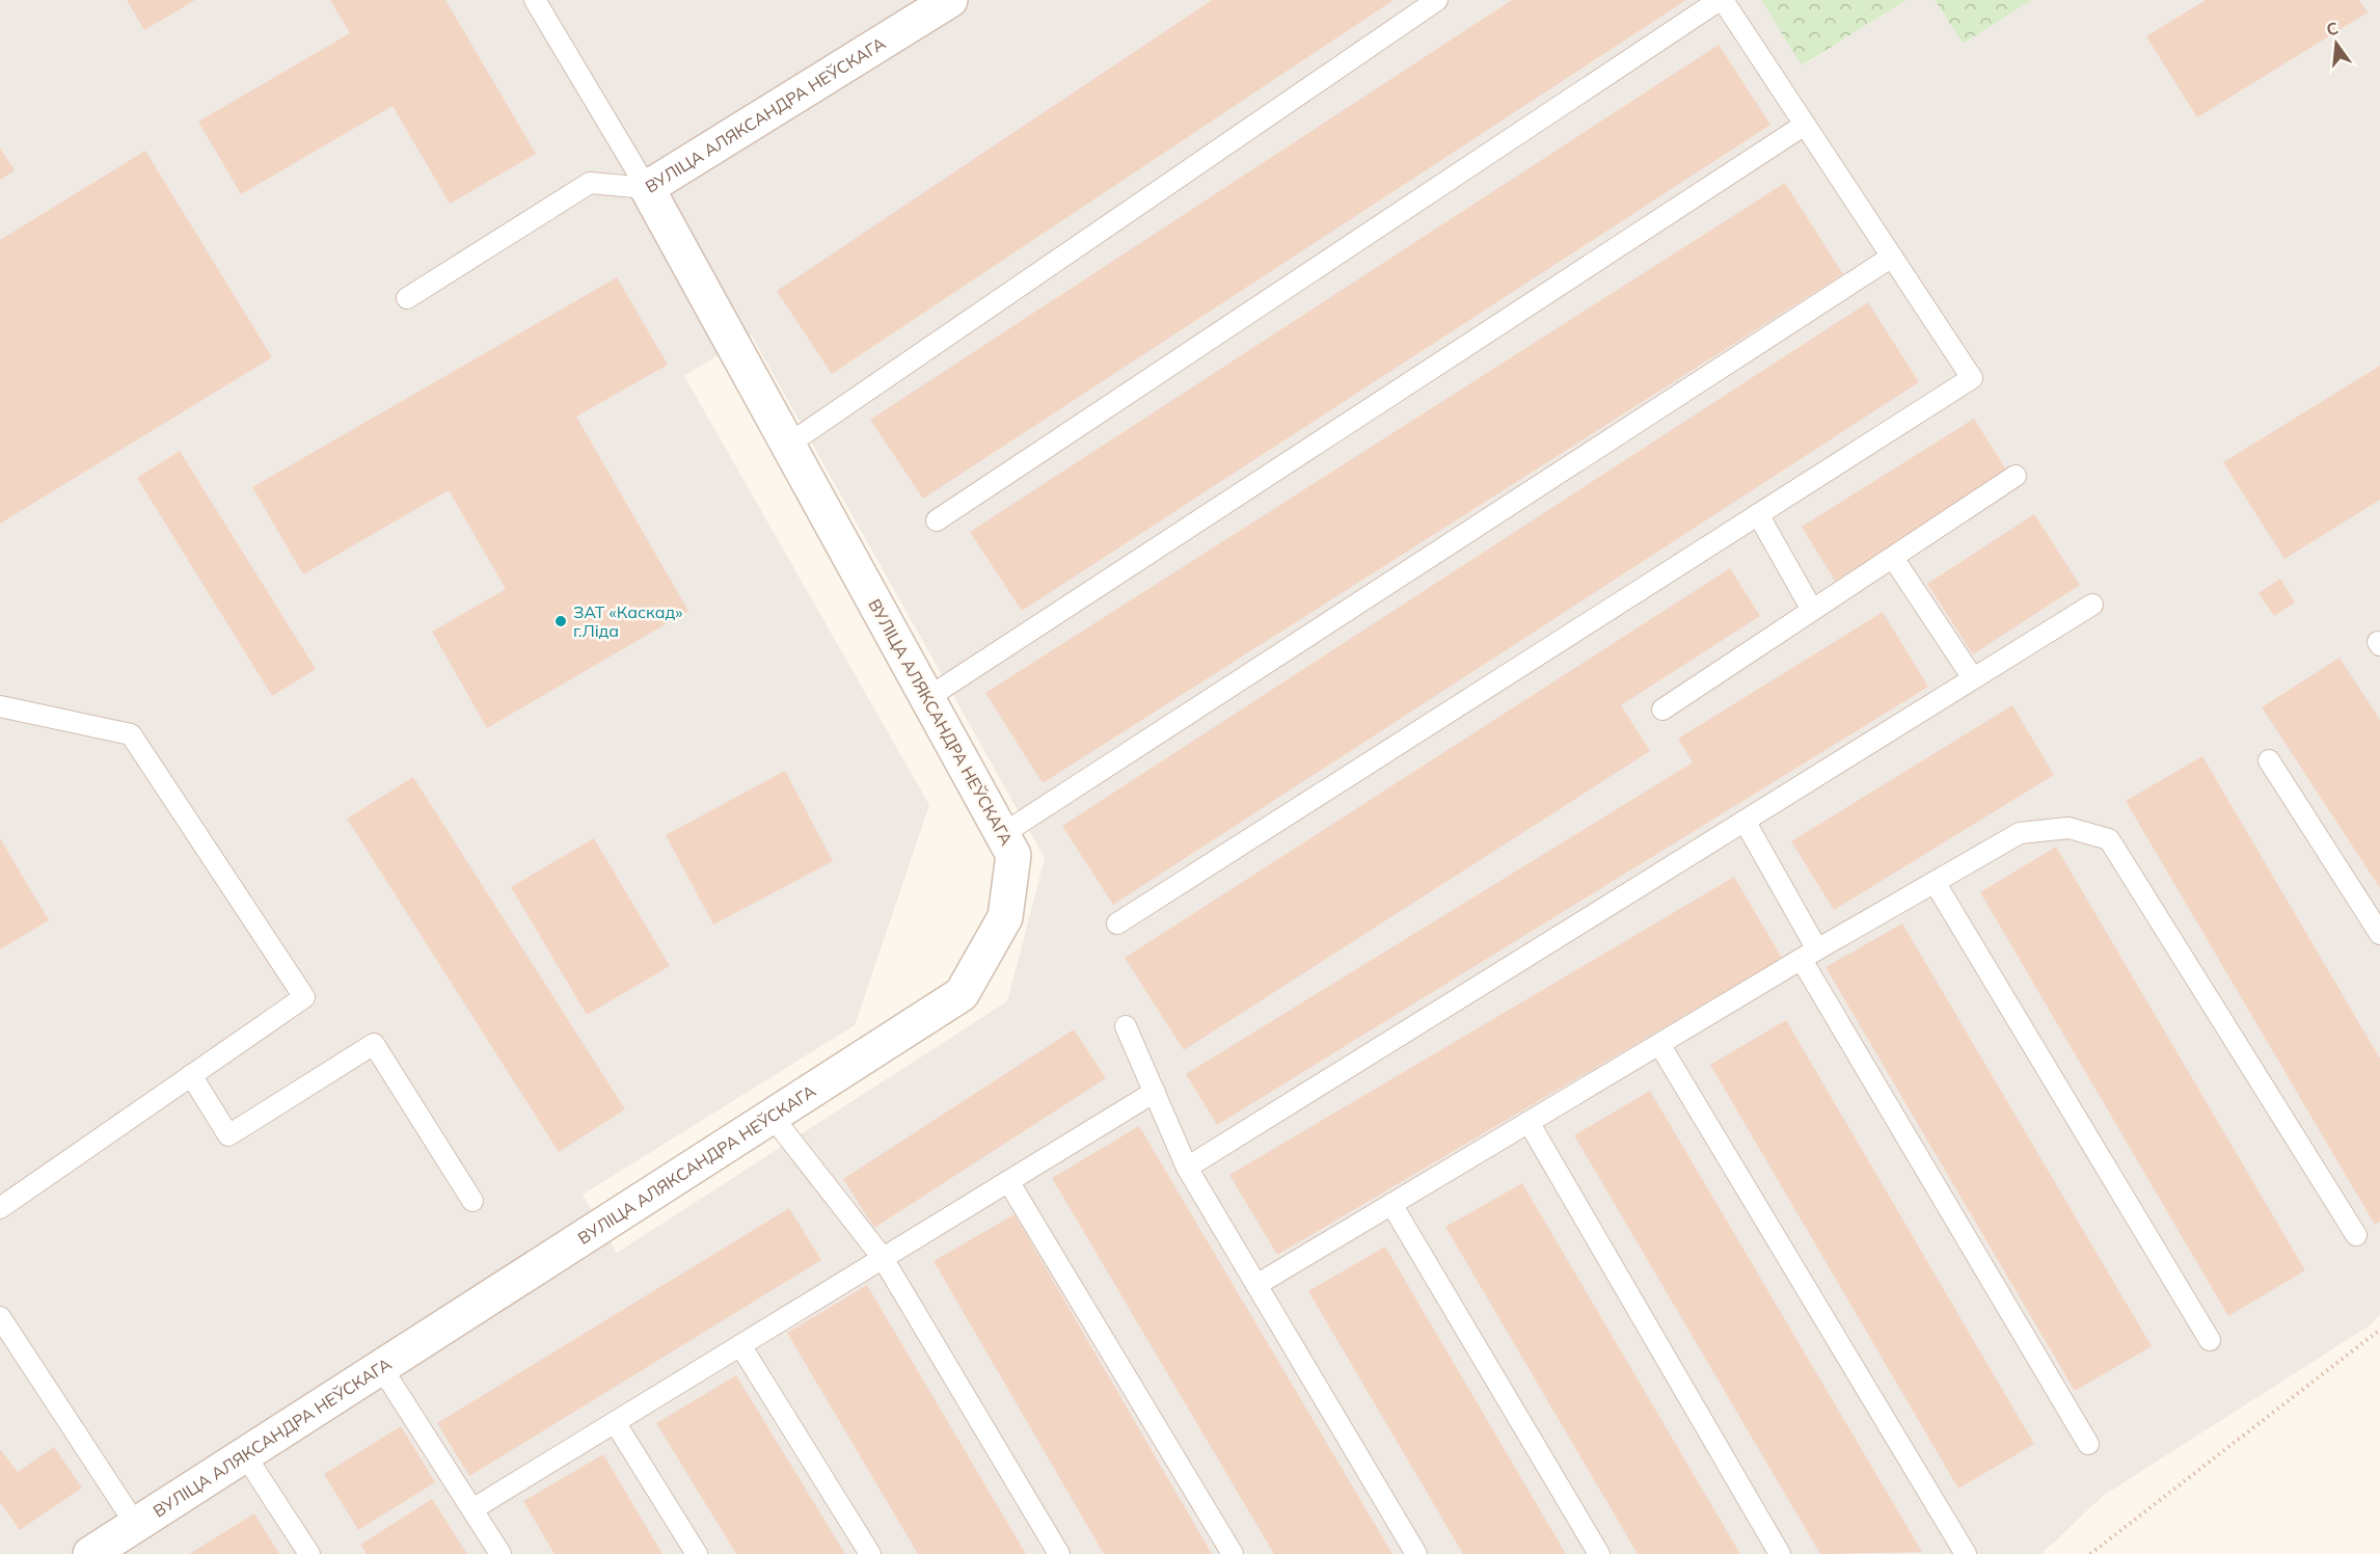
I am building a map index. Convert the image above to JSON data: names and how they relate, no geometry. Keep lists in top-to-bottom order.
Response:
{
  "streets": {
    "street": ["ВУЛІЦА АЛЯКСАНДРА НЕЎСКАГА"]
  },
  "places": ["ЗАТ «Каскад» г.Ліда"],
  "north": "top"
}
